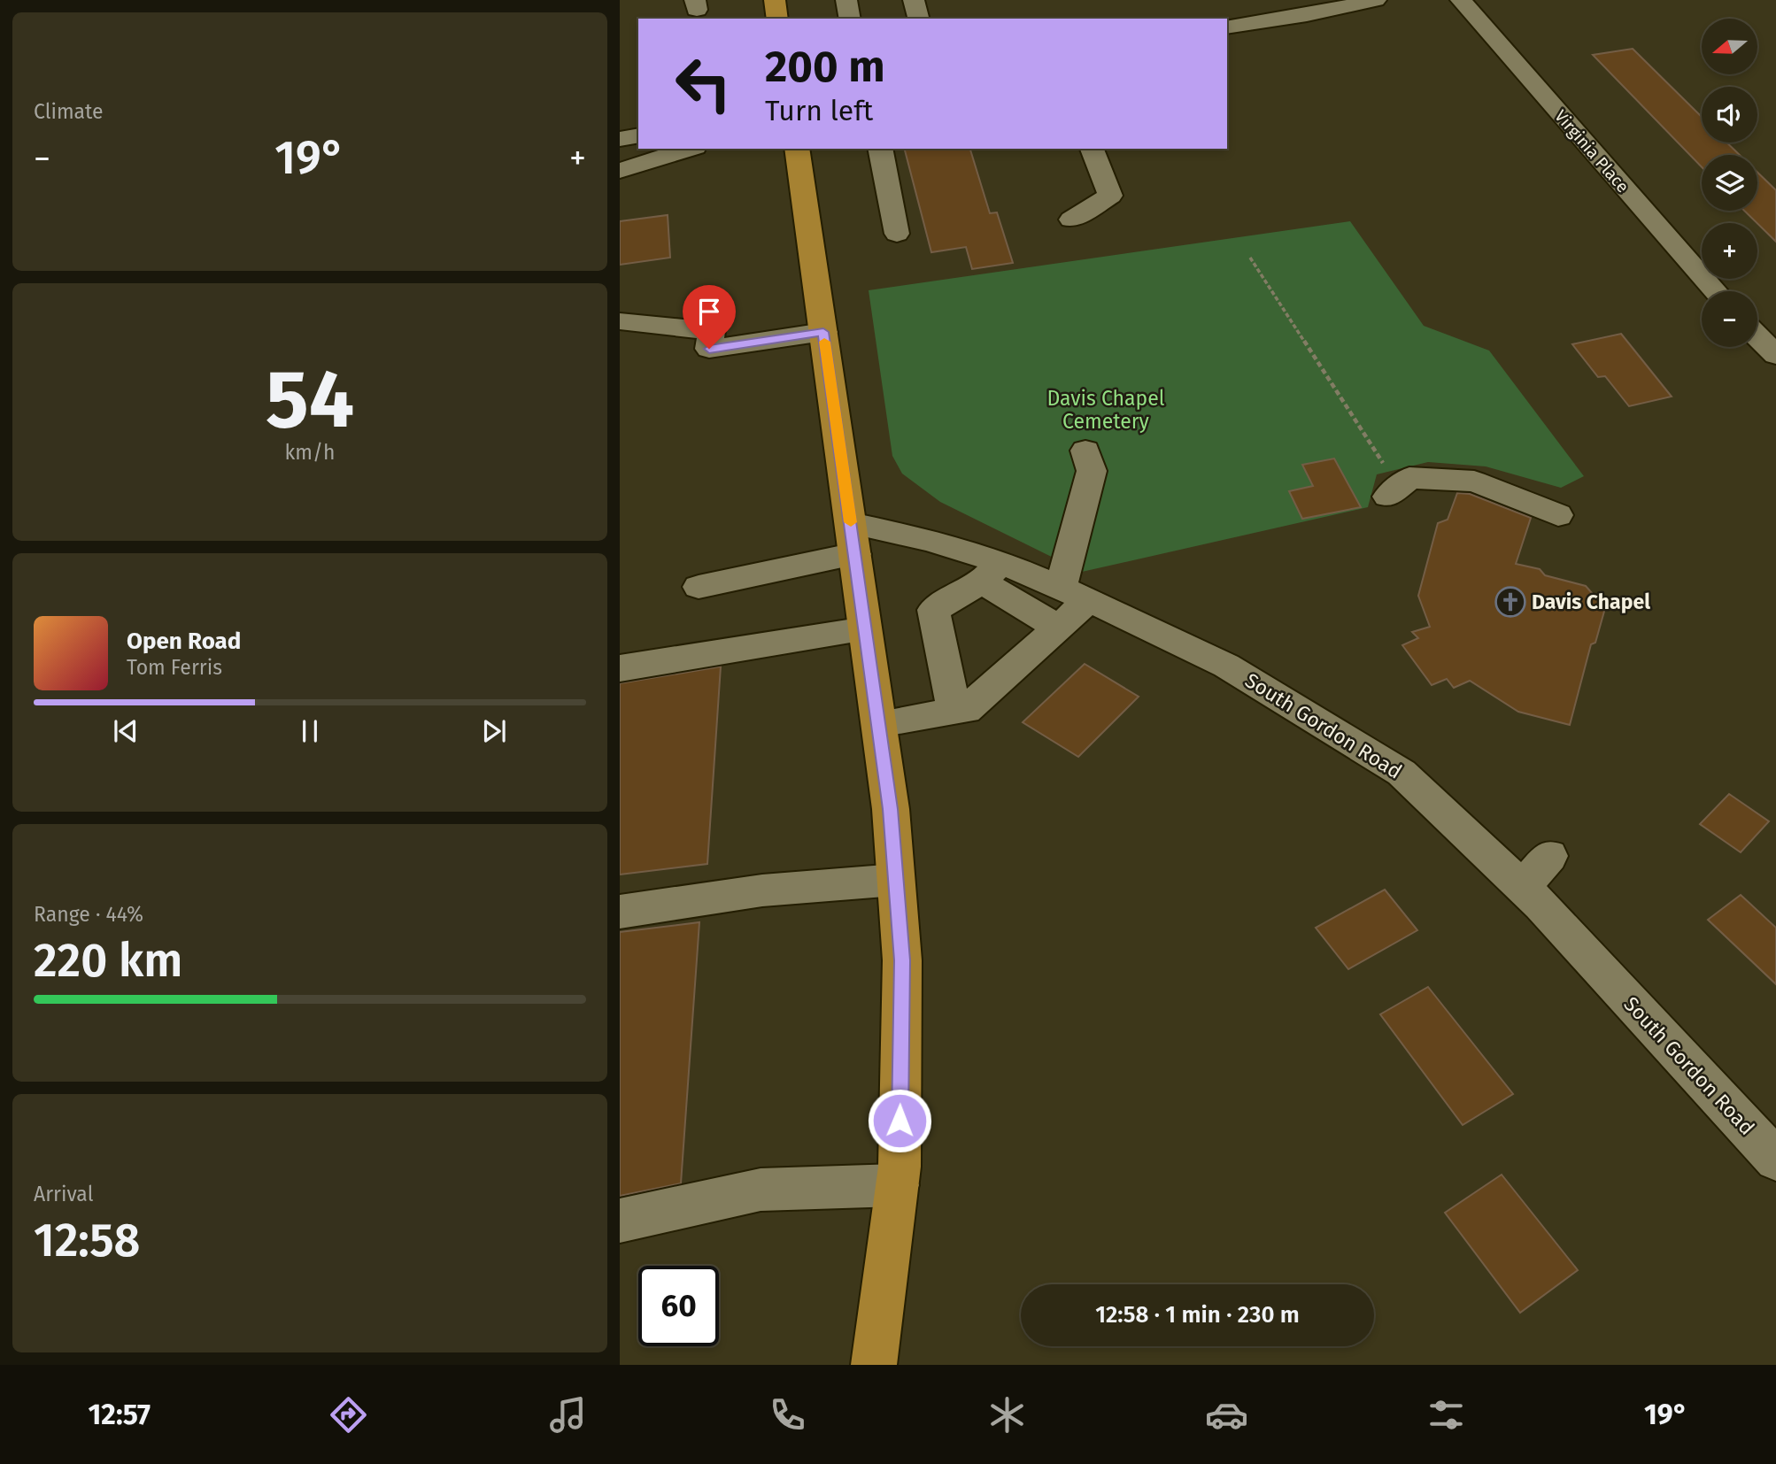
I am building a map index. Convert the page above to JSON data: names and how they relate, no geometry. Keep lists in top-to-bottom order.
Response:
{
  "streets": {
    "street": ["Virginia Place", "South Gordon Road"]
  },
  "parks": ["Davis Chapel Cemetery"],
  "places": {
    "church": ["Davis Chapel"]
  },
  "north": "left",
  "page": {
    "tile": [
      "Climate",
      ["54", "km/h"],
      ["Range · 44%", "220 km"],
      ["Arrival", "12:58"]
    ],
    "map_buttons": ["+", "−"],
    "turn": ["200 m", "Turn left"],
    "heat": ["−", "19°", "+"],
    "song": ["Open Road", "Tom Ferris"],
    "limit": "60",
    "trip": "12:58 · 1 min · 230 m",
    "tabs": ["12:57", "19°"]
  }
}
